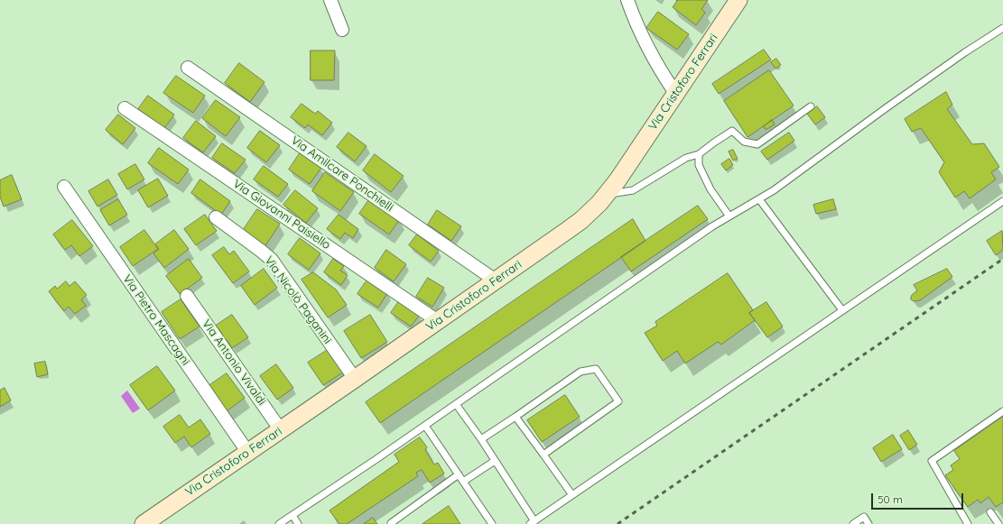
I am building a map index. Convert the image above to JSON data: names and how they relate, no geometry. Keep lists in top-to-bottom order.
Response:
{
  "streets": {
    "main road": ["Via Cristoforo Ferrari"],
    "street": [
      "Via Amilcare Ponchielli",
      "Via Giovanni Paisiello",
      "Via Nicolò Paganini",
      "Via Pietro Mascagni",
      "Via Antonio Vivaldi"
    ]
  },
  "crossings": [
    ["Via Cristoforo Ferrari", "Via Amilcare Ponchielli"],
    ["Via Cristoforo Ferrari", "Via Giovanni Paisiello"],
    ["Via Cristoforo Ferrari", "Via Nicolò Paganini"],
    ["Via Cristoforo Ferrari", "Via Pietro Mascagni"],
    ["Via Cristoforo Ferrari", "Via Antonio Vivaldi"]
  ],
  "scale_bar": "50 m"
}
